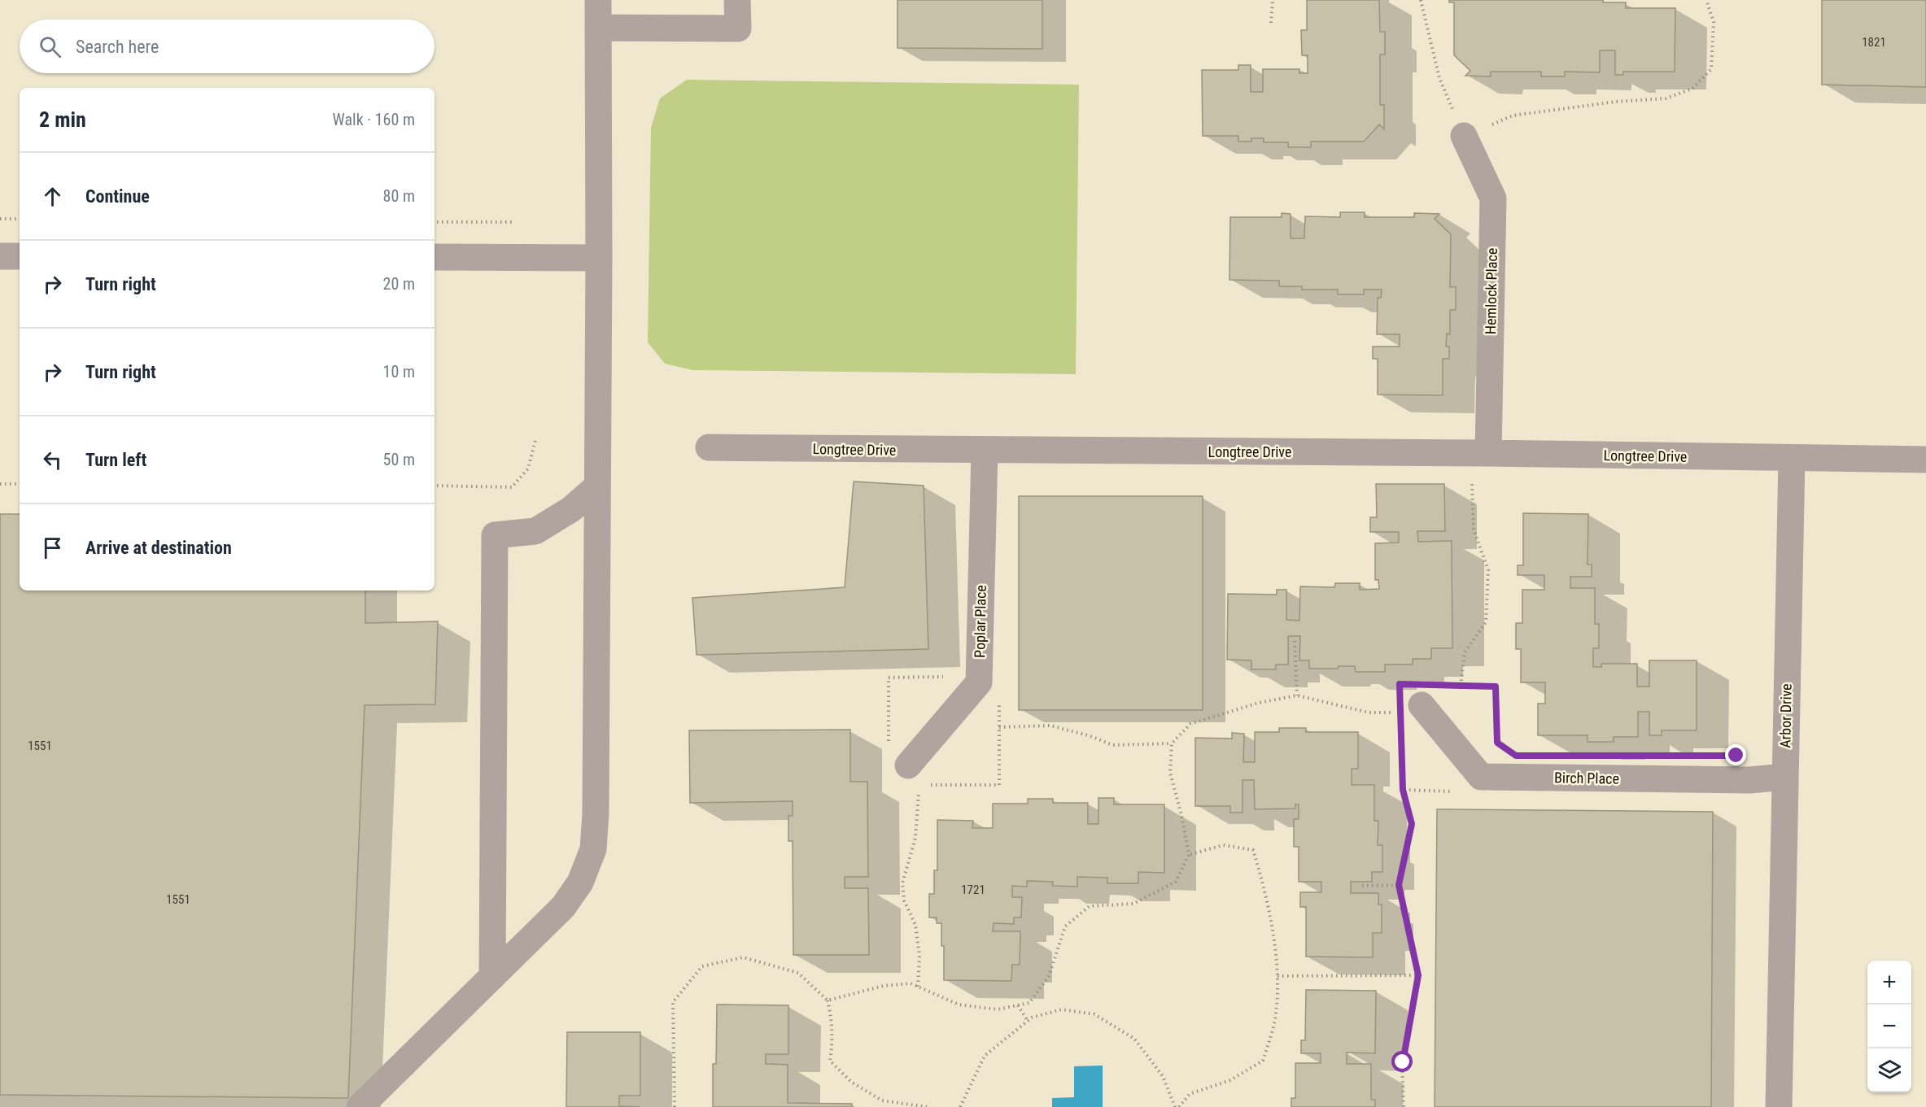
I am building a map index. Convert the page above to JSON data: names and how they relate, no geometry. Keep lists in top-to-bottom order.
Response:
{
  "streets": {
    "street": [
      "Hemlock Place",
      "Longtree Drive",
      "Poplar Place",
      "Arbor Drive",
      "Birch Place"
    ]
  },
  "crossings": [
    ["Hemlock Place", "Longtree Drive"],
    ["Longtree Drive", "Poplar Place"],
    ["Longtree Drive", "Arbor Drive"],
    ["Arbor Drive", "Birch Place"]
  ],
  "house_numbers": [
    "1821",
    "1551",
    "1721",
    "1551"
  ],
  "page": {
    "search": "Search here",
    "heading": ["2 min", "Walk · 160 m"],
    "list": [
      ["Continue", "80 m"],
      ["Turn right", "20 m"],
      ["Turn right", "10 m"],
      ["Turn left", "50 m"],
      "Arrive at destination"
    ],
    "map_buttons": ["+", "−"]
  }
}
